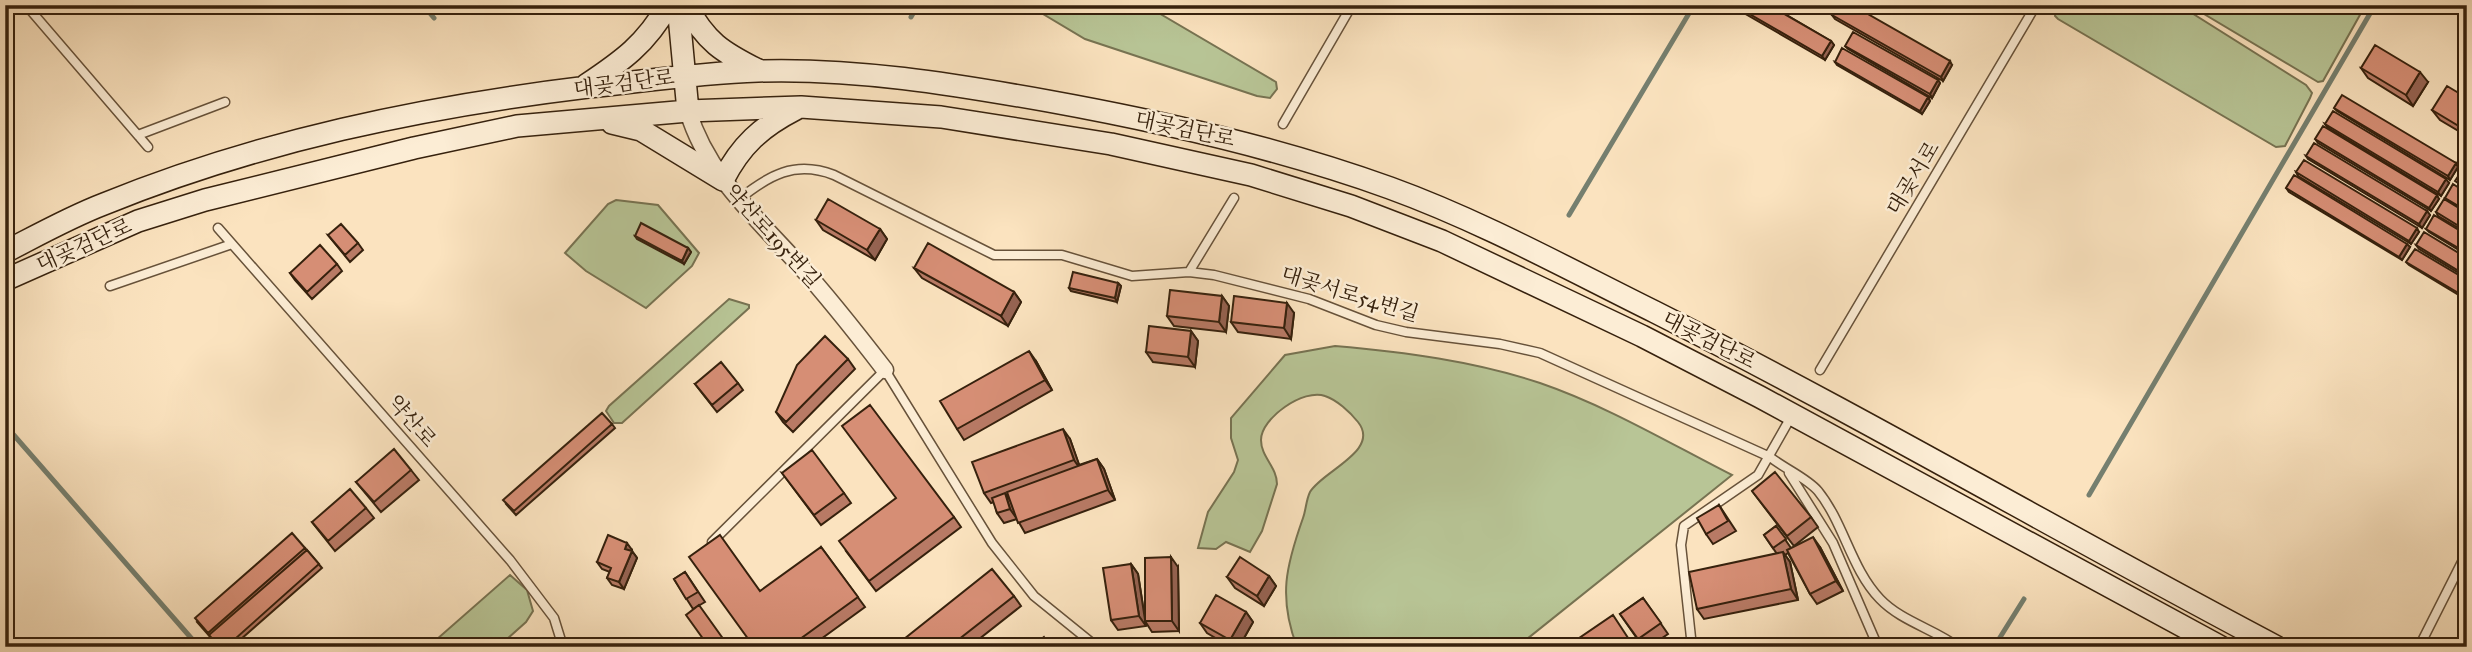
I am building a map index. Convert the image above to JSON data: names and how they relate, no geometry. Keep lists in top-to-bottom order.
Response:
{
  "streets": {
    "main road": ["대곶검단로", "약산로195번길"],
    "lane": ["대곶서로", "대곶서로54번길", "약산로"]
  },
  "crossings": [
    ["대곶검단로", "약산로195번길"],
    ["약산로195번길", "대곶서로54번길"]
  ]
}
